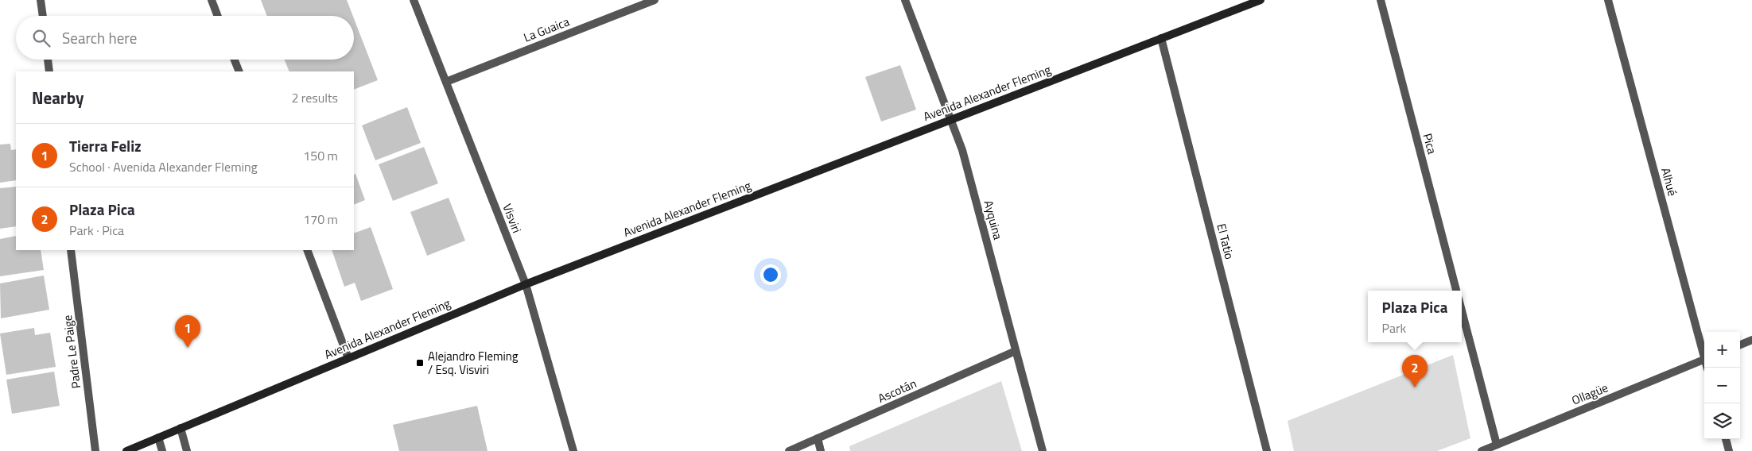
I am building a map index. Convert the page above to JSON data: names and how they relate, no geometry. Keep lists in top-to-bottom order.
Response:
{
  "streets": {
    "main road": ["Avenida Alexander Fleming"],
    "street": [
      "La Guaica",
      "Pica",
      "Alhué",
      "Visviri",
      "Ayquina",
      "El Tatio",
      "Padre Le Paige",
      "Ascotán",
      "Ollagüe"
    ]
  },
  "crossings": [
    ["La Guaica", "Visviri"],
    ["Avenida Alexander Fleming", "Visviri"],
    ["Avenida Alexander Fleming", "Ayquina"],
    ["Avenida Alexander Fleming", "El Tatio"],
    ["Ayquina", "Ascotán"]
  ],
  "places": {
    "transit": ["Alejandro Fleming / Esq. Visviri"]
  },
  "page": {
    "search": "Search here",
    "heading": ["Nearby", "2 results"],
    "list": [
      {
        "mark": "1",
        "name": "Tierra Feliz",
        "note": "School · Avenida Alexander Fleming",
        "value": "150 m"
      },
      {
        "mark": "2",
        "name": "Plaza Pica",
        "note": "Park · Pica",
        "value": "170 m"
      }
    ],
    "popup": ["Plaza Pica", "Park"],
    "pins": ["1", "2"],
    "map_buttons": ["+", "−"]
  }
}
